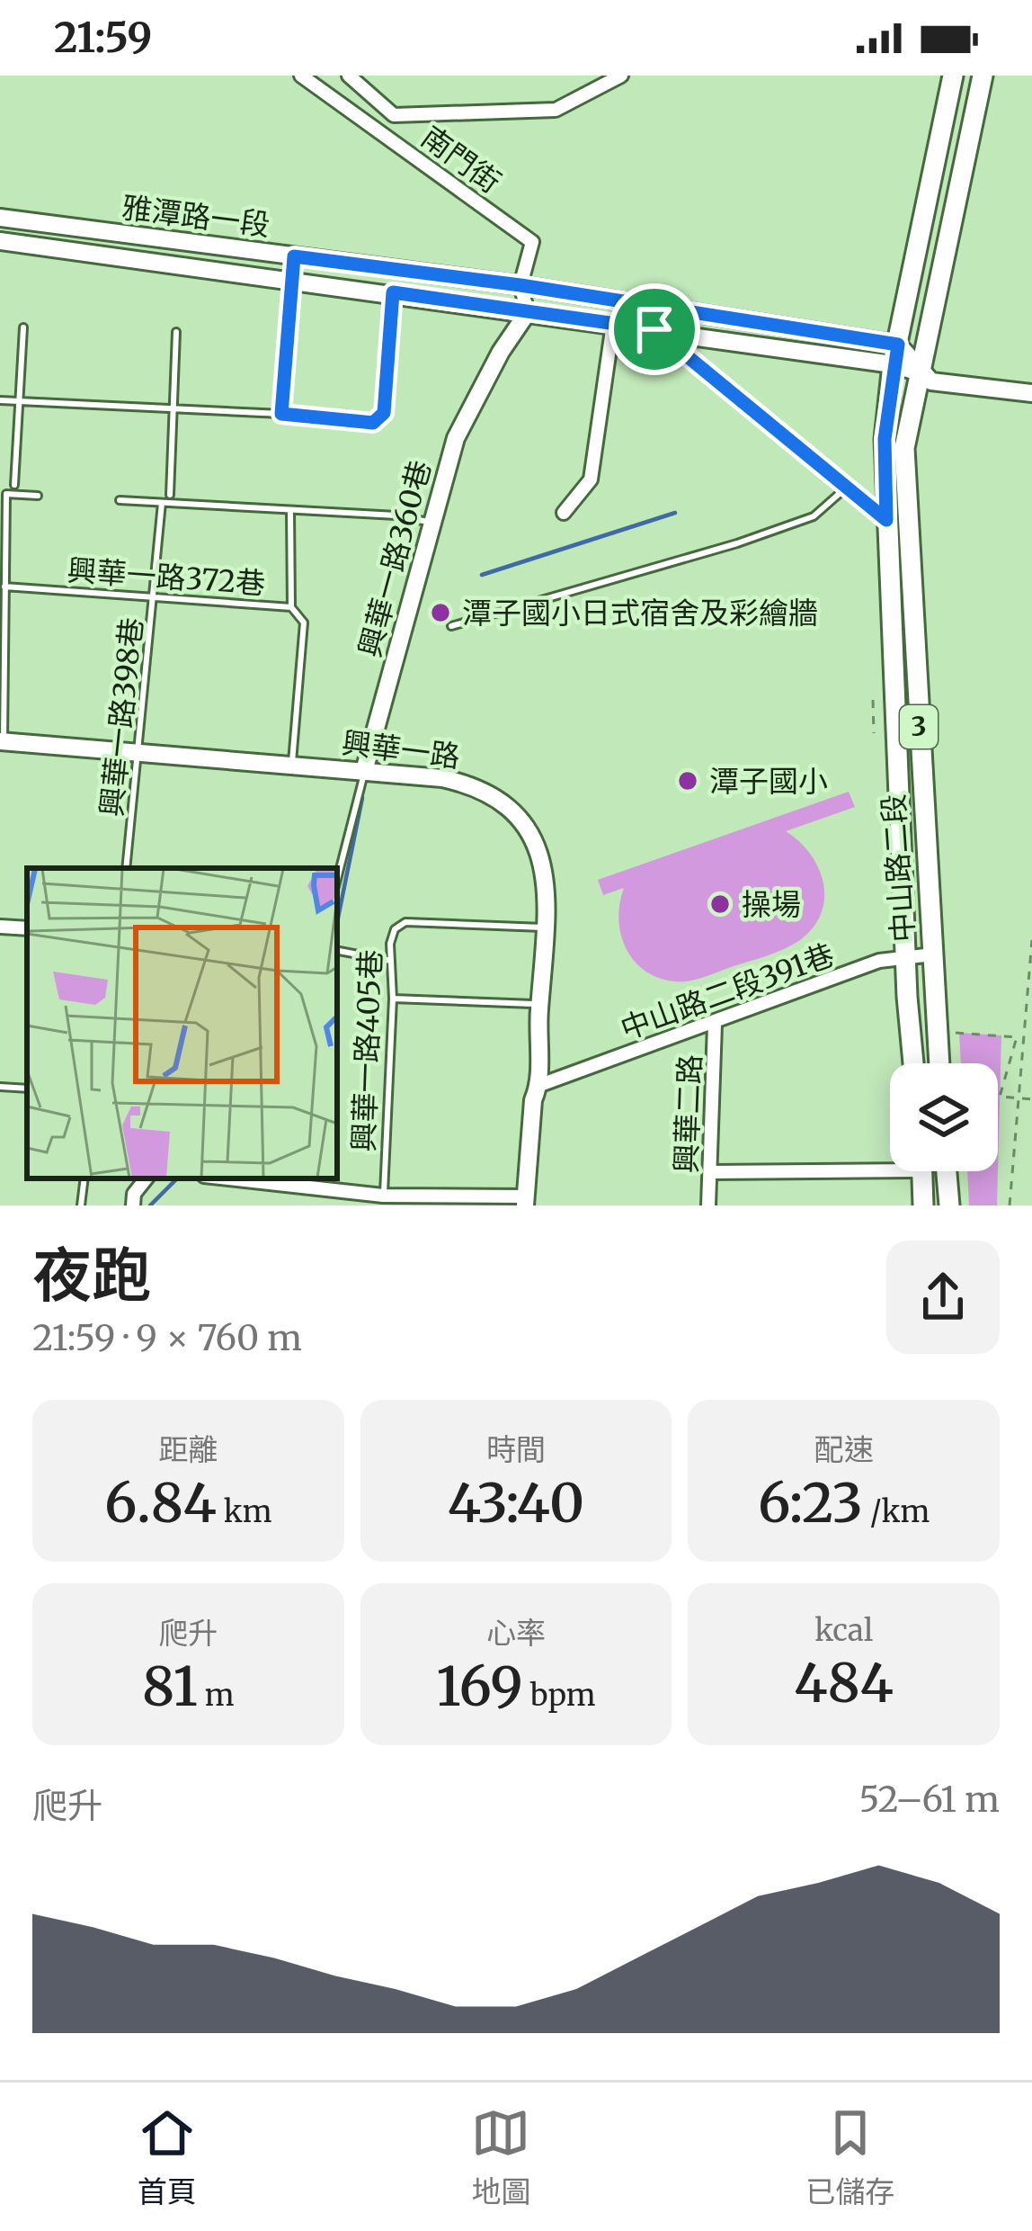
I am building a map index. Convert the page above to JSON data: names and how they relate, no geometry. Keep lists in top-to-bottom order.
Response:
{
  "streets": {
    "main road": ["3", "中山路二段"],
    "street": [
      "南門街",
      "雅潭路一段",
      "興華一路360巷",
      "興華一路",
      "中山路二段391巷",
      "興華二路"
    ],
    "lane": ["興華一路372巷", "興華一路398巷", "興華一路405巷"]
  },
  "crossings": [
    ["南門街", "雅潭路一段"],
    ["南門街", "興華一路360巷"],
    ["雅潭路一段", "興華一路360巷"],
    ["雅潭路一段", "中山路二段"],
    ["興華一路360巷", "興華一路"],
    ["興華一路372巷", "興華一路398巷"],
    ["興華一路372巷", "興華一路"],
    ["興華一路398巷", "興華一路"],
    ["興華一路", "中山路二段391巷"],
    ["興華一路", "興華一路405巷"],
    ["中山路二段", "中山路二段391巷"],
    ["中山路二段391巷", "興華二路"]
  ],
  "places": ["潭子國小日式宿舍及彩繪牆", "潭子國小", "操場"],
  "page": {
    "status": "21:59",
    "heading": ["夜跑", "21:59 · 9 × 760 m"],
    "stats": [
      ["距離", "6.84 km"],
      ["時間", "43:40"],
      ["配速", "6:23 /km"],
      ["爬升", "81 m"],
      ["心率", "169 bpm"],
      ["kcal", "484"]
    ],
    "chart": ["爬升", "52–61 m"],
    "tabs": ["首頁", "地圖", "已儲存"]
  }
}
